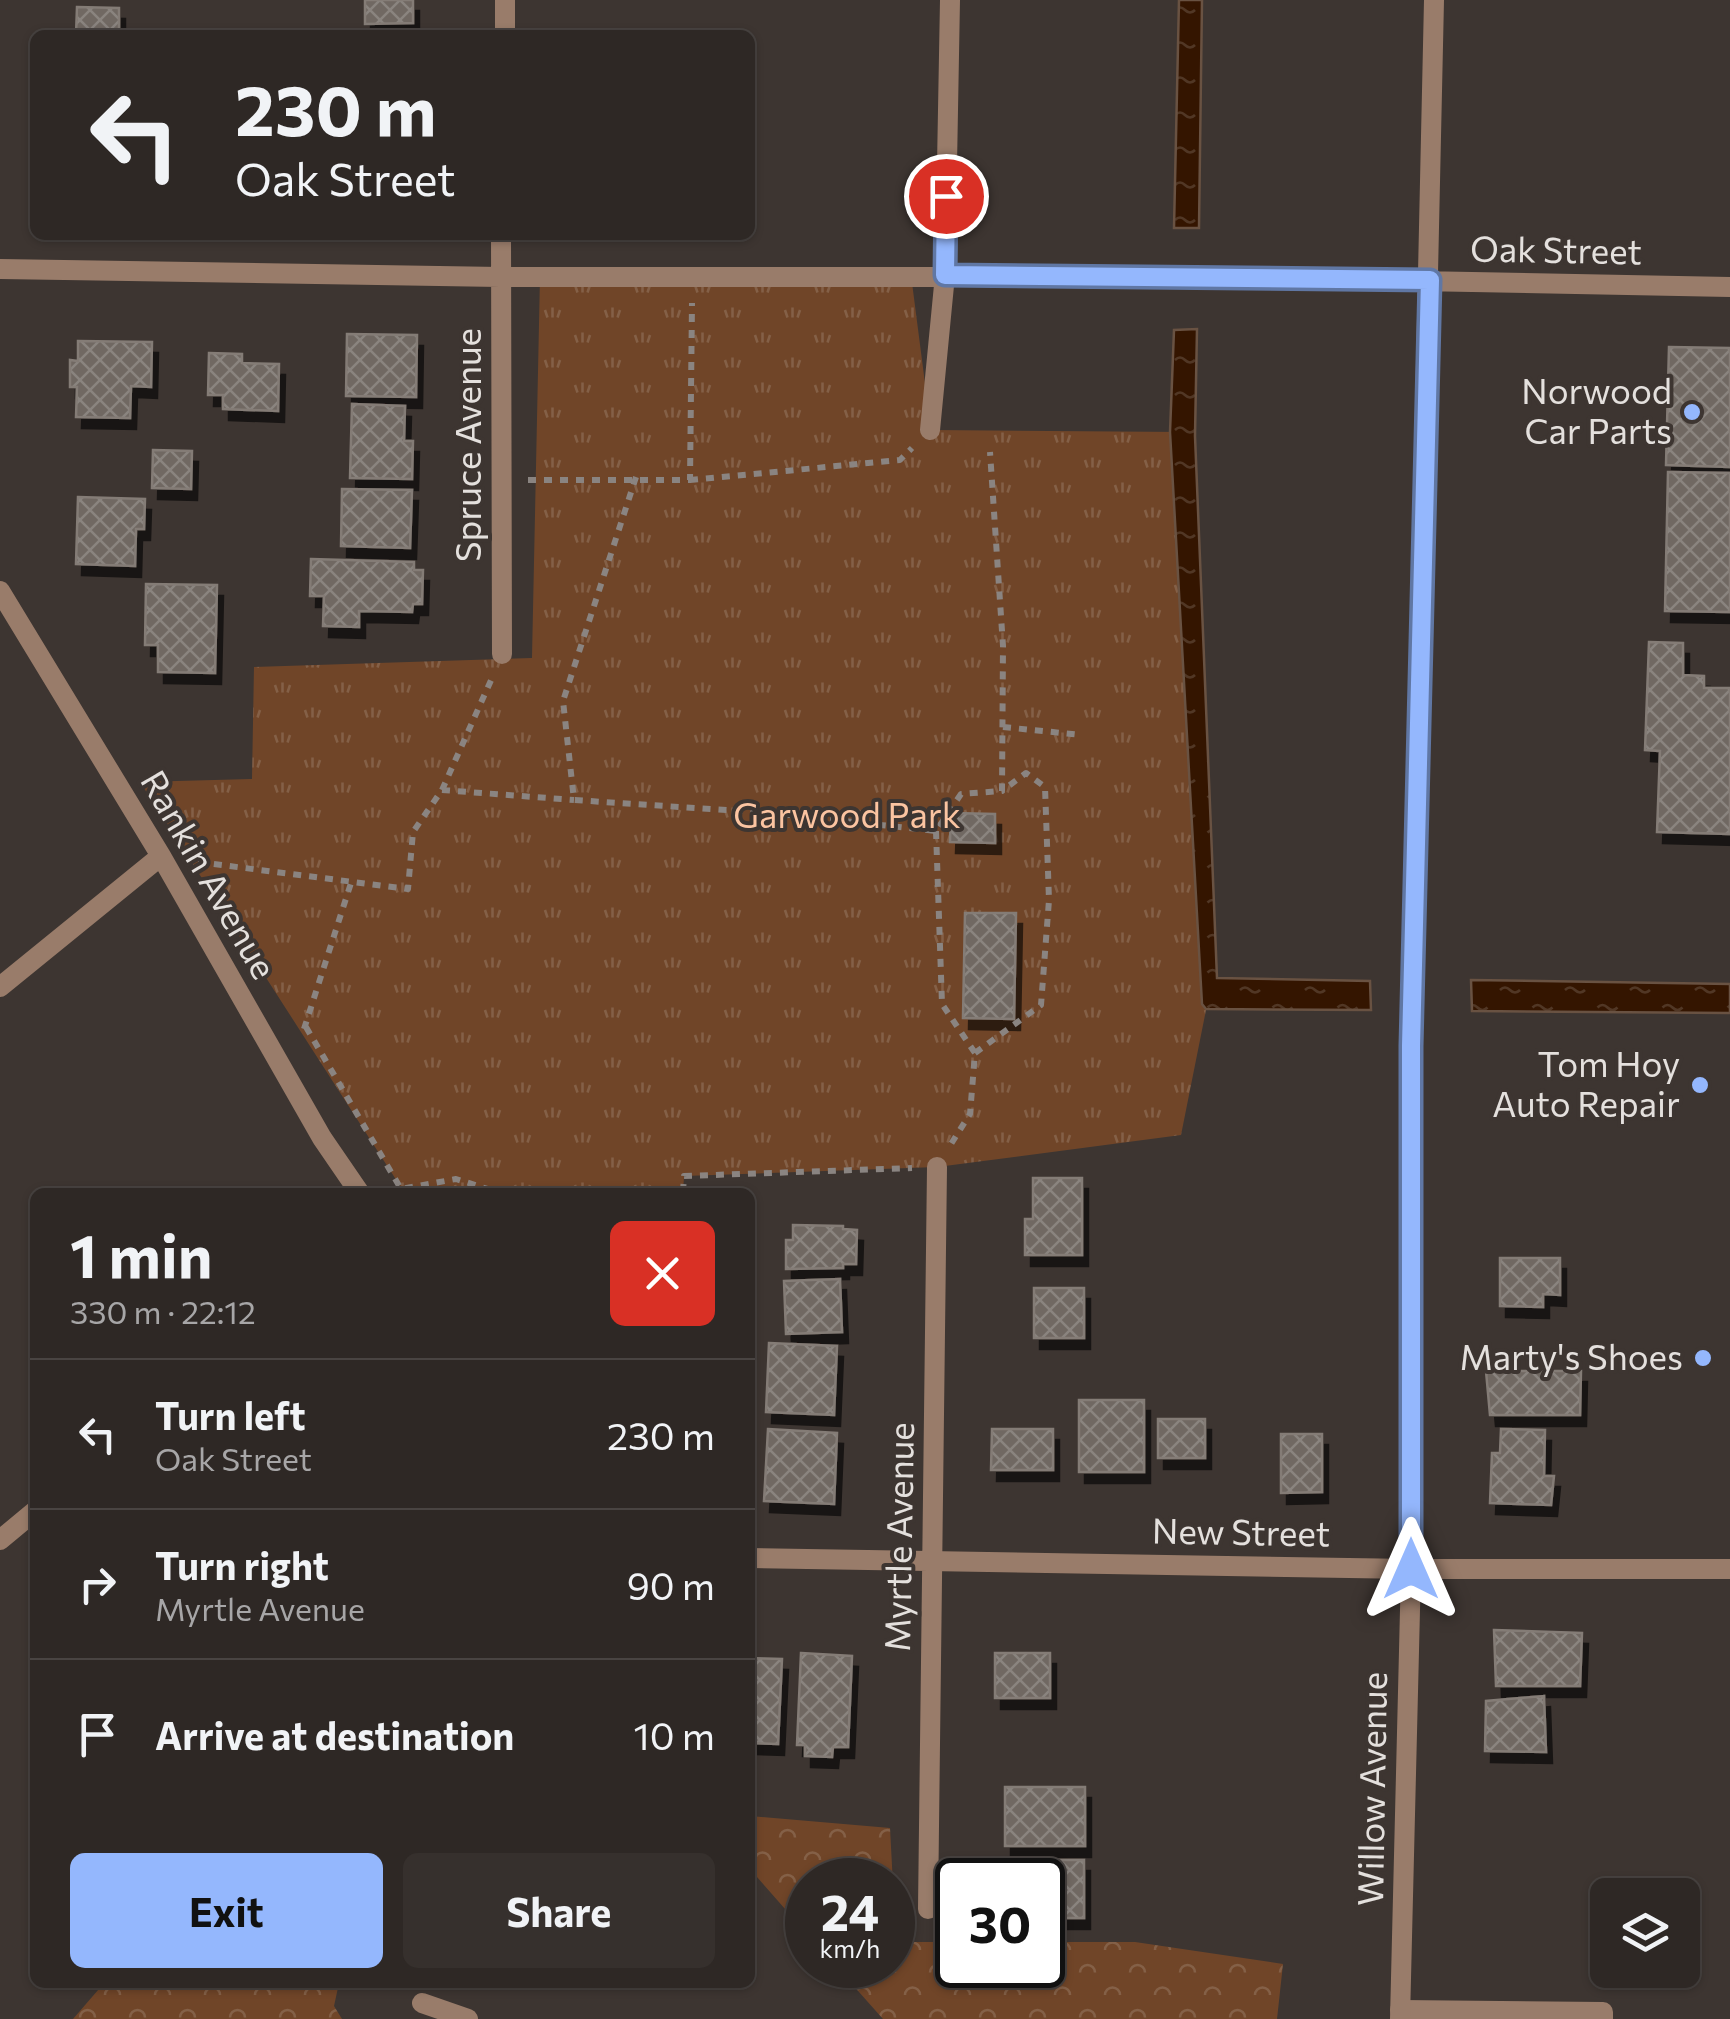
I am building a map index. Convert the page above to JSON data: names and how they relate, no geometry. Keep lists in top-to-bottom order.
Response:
{
  "streets": {
    "street": [
      "Oak Street",
      "Spruce Avenue",
      "Rankin Avenue",
      "New Street",
      "Myrtle Avenue",
      "Willow Avenue"
    ]
  },
  "crossings": [
    ["Oak Street", "Spruce Avenue"],
    ["Oak Street", "Willow Avenue"],
    ["New Street", "Myrtle Avenue"],
    ["New Street", "Willow Avenue"]
  ],
  "parks": ["Garwood Park"],
  "places": ["Norwood Car Parts", "Tom Hoy Auto Repair", "Marty's Shoes"],
  "page": {
    "turn": ["230 m", "Oak Street"],
    "heading": ["1 min", "330 m · 22:12"],
    "list": [
      {
        "name": "Turn left",
        "note": "Oak Street",
        "value": "230 m"
      },
      {
        "name": "Turn right",
        "note": "Myrtle Avenue",
        "value": "90 m"
      },
      {
        "name": "Arrive at destination",
        "value": "10 m"
      }
    ],
    "buttons": ["Exit", "Share"],
    "speed": "24 km/h",
    "limit": "30"
  }
}
